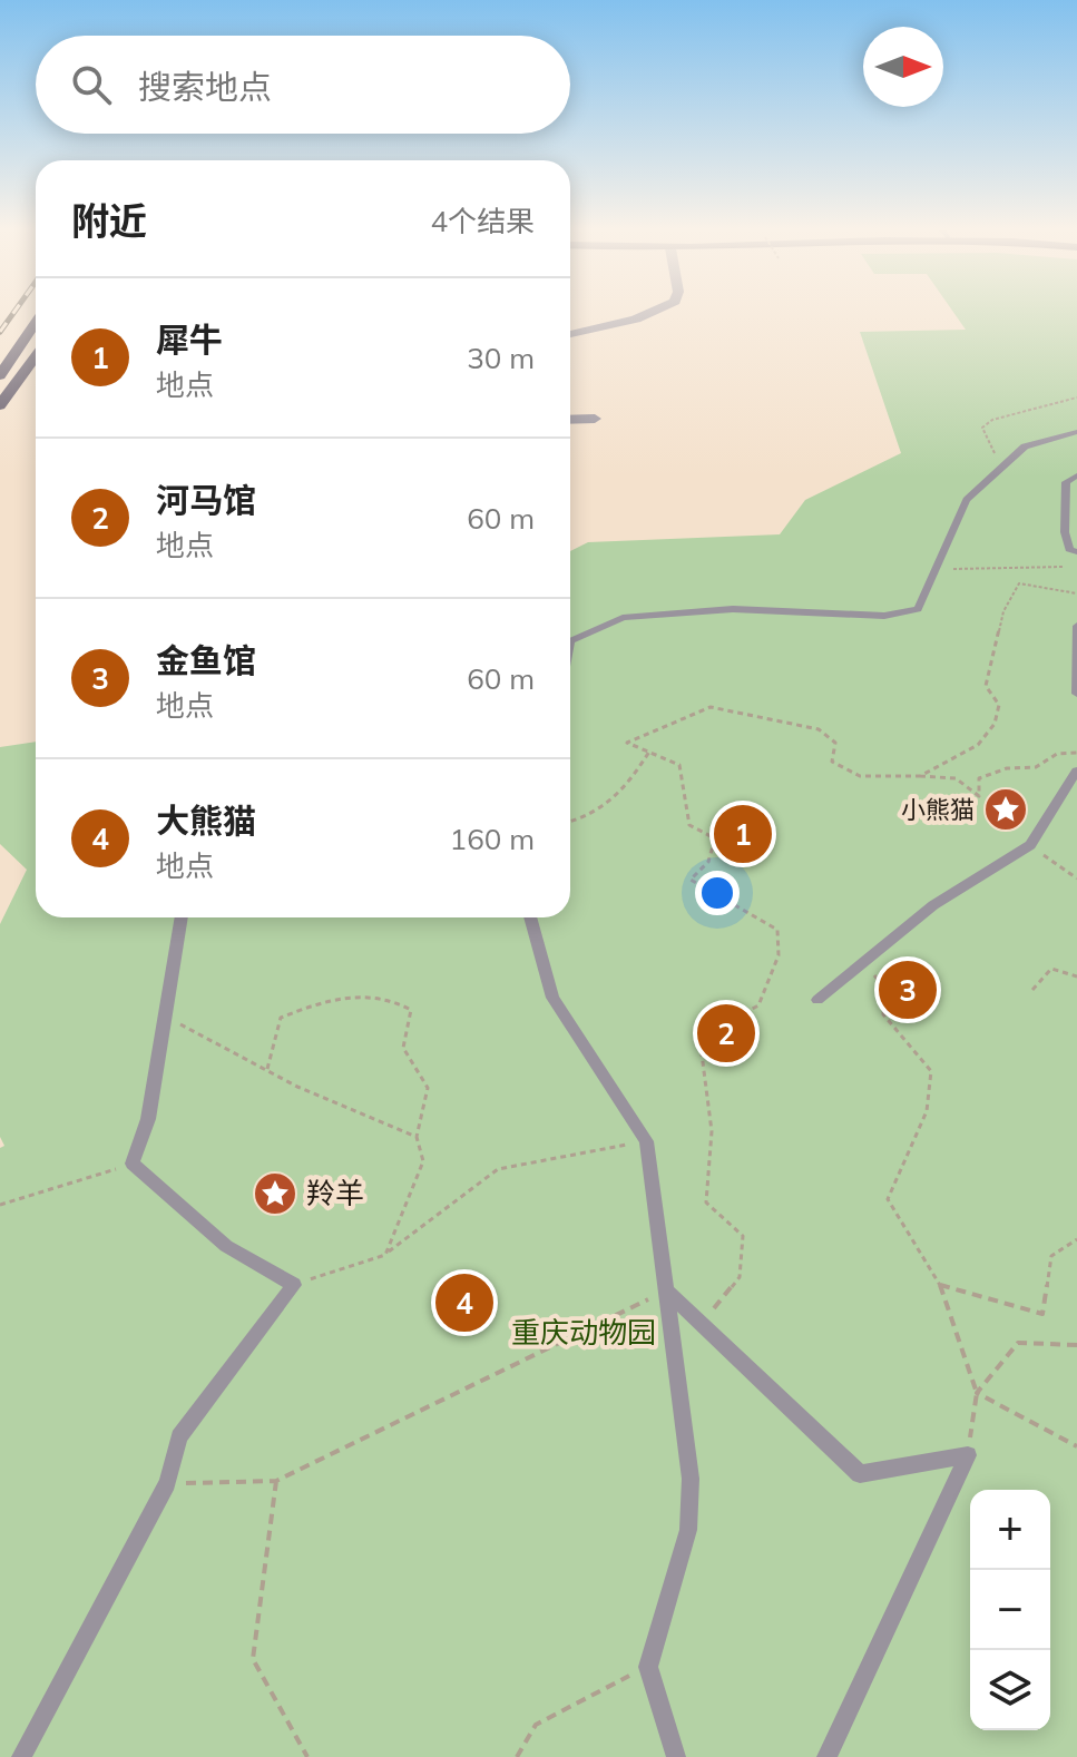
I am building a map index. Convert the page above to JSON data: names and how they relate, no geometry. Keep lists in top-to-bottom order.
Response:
{
  "parks": ["重庆动物园"],
  "places": {
    "place": ["小熊猫", "羚羊"]
  },
  "north": "right",
  "page": {
    "search": "搜索地点",
    "heading": ["附近", "4个结果"],
    "list": [
      {
        "mark": "1",
        "name": "犀牛",
        "note": "地点",
        "value": "30 m"
      },
      {
        "mark": "2",
        "name": "河马馆",
        "note": "地点",
        "value": "60 m"
      },
      {
        "mark": "3",
        "name": "金鱼馆",
        "note": "地点",
        "value": "60 m"
      },
      {
        "mark": "4",
        "name": "大熊猫",
        "note": "地点",
        "value": "160 m"
      }
    ],
    "pins": [
      "1",
      "3",
      "2",
      "4"
    ],
    "map_buttons": ["+", "−"]
  }
}
